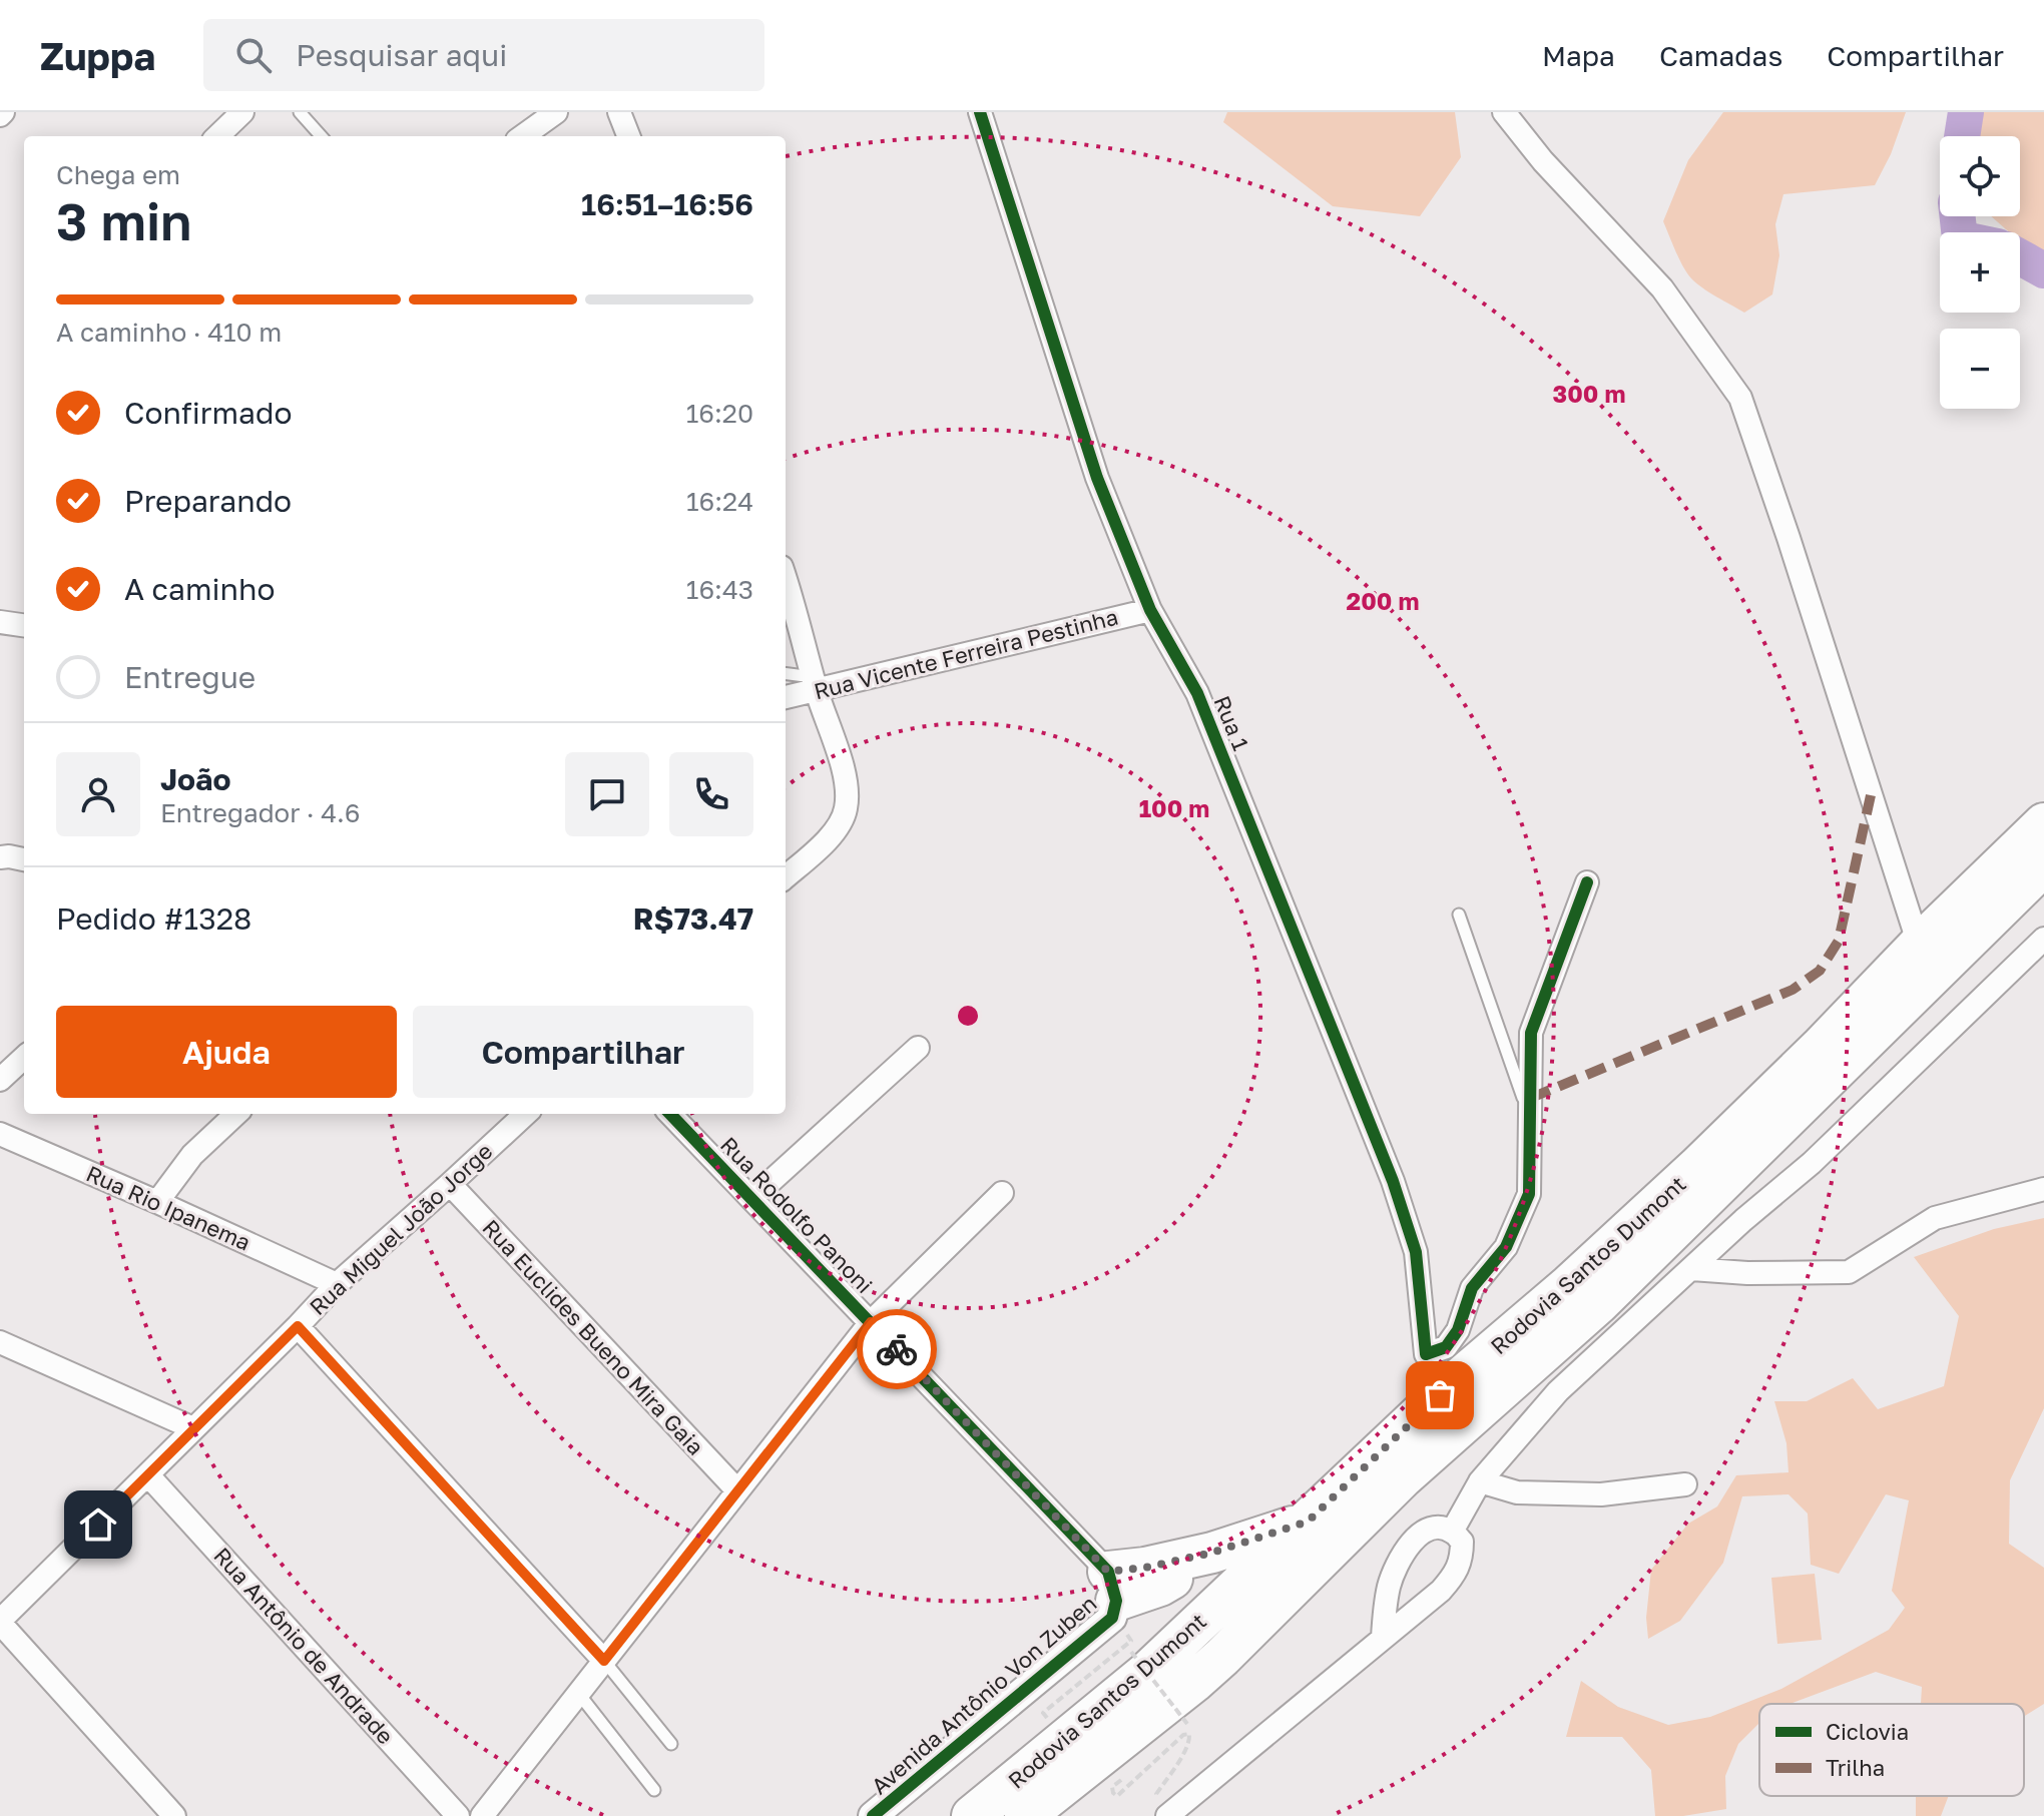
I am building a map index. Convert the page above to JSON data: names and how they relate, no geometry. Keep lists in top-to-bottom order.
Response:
{
  "streets": {
    "highway": ["Rodovia Santos Dumont"],
    "street": [
      "Rua Vicente Ferreira Pestinha",
      "Rua 1",
      "Rua Rio Ipanema",
      "Rua Rodolfo Panoni",
      "Rua Miguel João Jorge",
      "Rua Euclides Bueno Mira Gaia",
      "Rua Antônio de Andrade",
      "Avenida Antônio Von Zuben"
    ]
  },
  "crossings": [
    ["Rua Vicente Ferreira Pestinha", "Rua 1"],
    ["Rua Rio Ipanema", "Rua Miguel João Jorge"],
    ["Rua Rodolfo Panoni", "Avenida Antônio Von Zuben"],
    ["Rua Miguel João Jorge", "Rua Euclides Bueno Mira Gaia"],
    ["Rua Miguel João Jorge", "Rua Antônio de Andrade"]
  ],
  "legend": ["Ciclovia", "Trilha"],
  "page": {
    "header": "Zuppa",
    "search": "Pesquisar aqui",
    "nav": ["Mapa", "Camadas", "Compartilhar"],
    "map_buttons": ["+", "−"],
    "heading": ["3 min", "Chega em", "16:51–16:56"],
    "panel": [
      "João",
      "Entregador · 4.6",
      "Pedido #1328",
      "R$73.47"
    ],
    "bar": "A caminho · 410 m",
    "list": [
      ["Confirmado", "16:20"],
      ["Preparando", "16:24"],
      ["A caminho", "16:43"],
      "Entregue"
    ],
    "buttons": ["Ajuda", "Compartilhar"]
  },
  "rings": ["300 m", "200 m", "100 m"]
}
